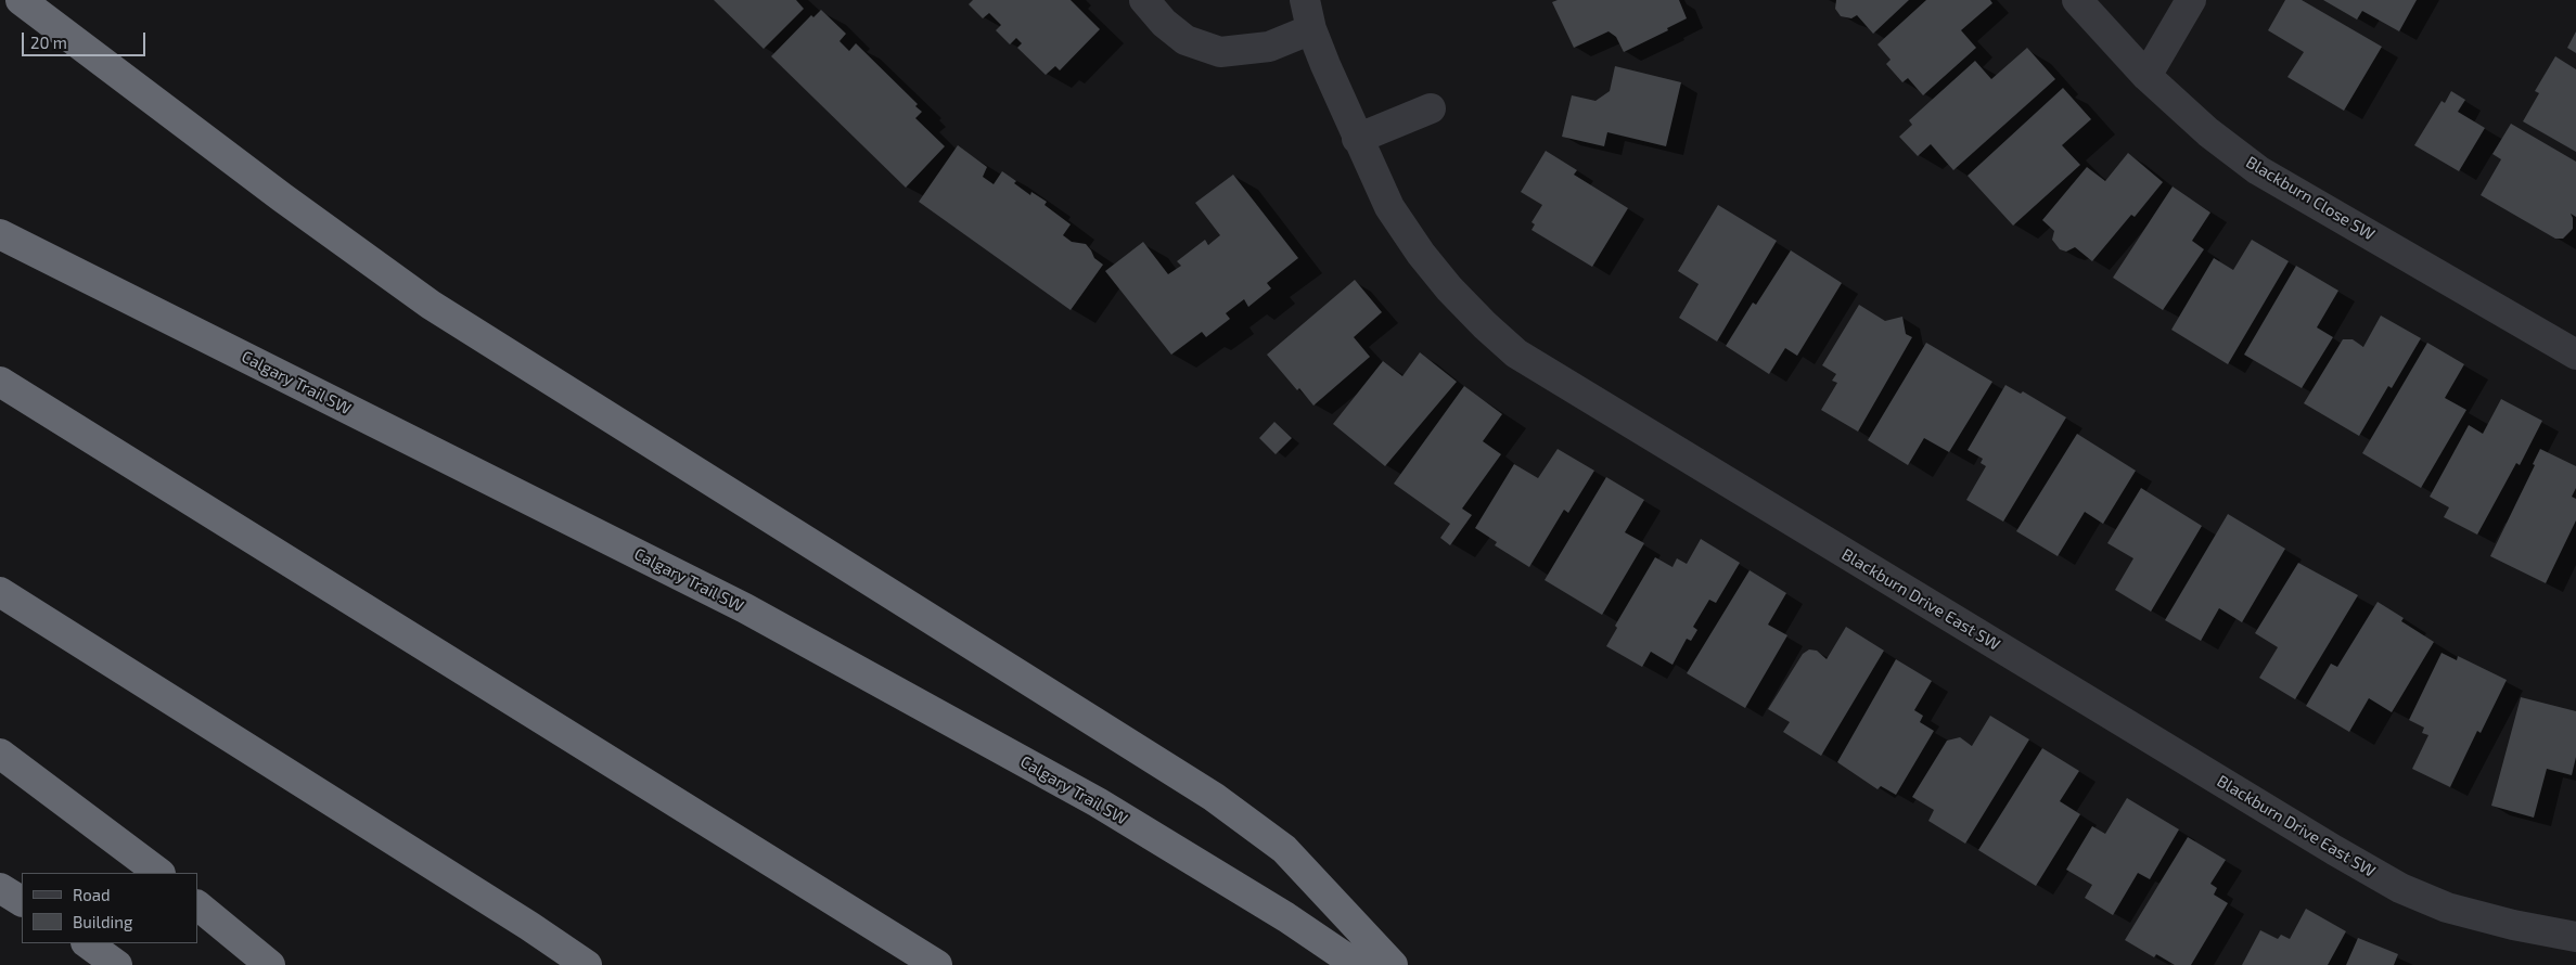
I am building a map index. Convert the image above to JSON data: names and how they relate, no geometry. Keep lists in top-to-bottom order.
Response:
{
  "streets": {
    "highway": ["Calgary Trail SW"],
    "street": ["Blackburn Close SW", "Blackburn Drive East SW"]
  },
  "legend": ["Road", "Building"],
  "scale_bar": "20 m"
}
